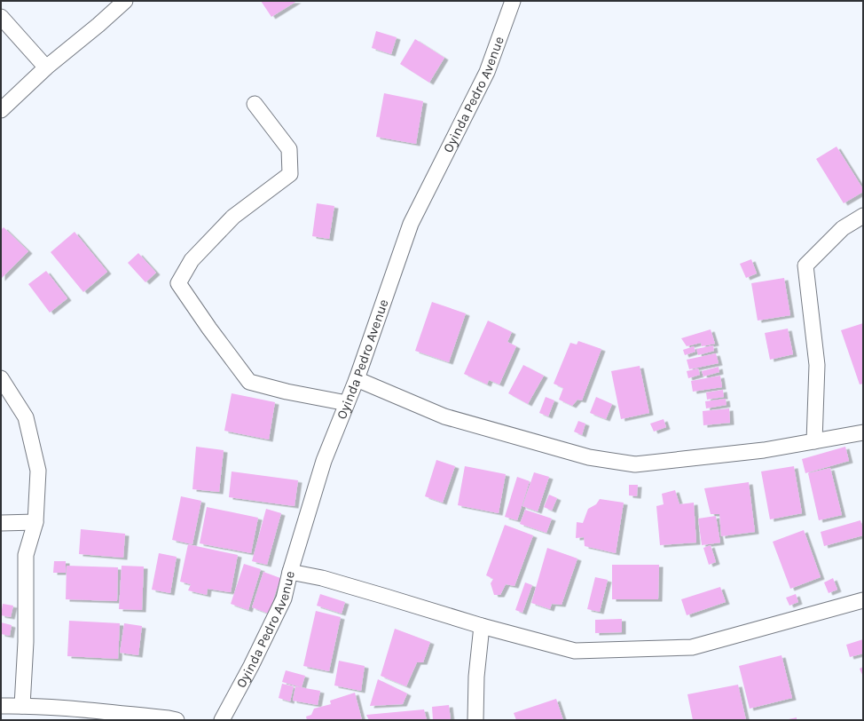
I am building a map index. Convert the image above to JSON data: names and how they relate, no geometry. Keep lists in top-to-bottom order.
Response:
{
  "streets": {
    "street": ["Oyinda Pedro Avenue"]
  }
}
